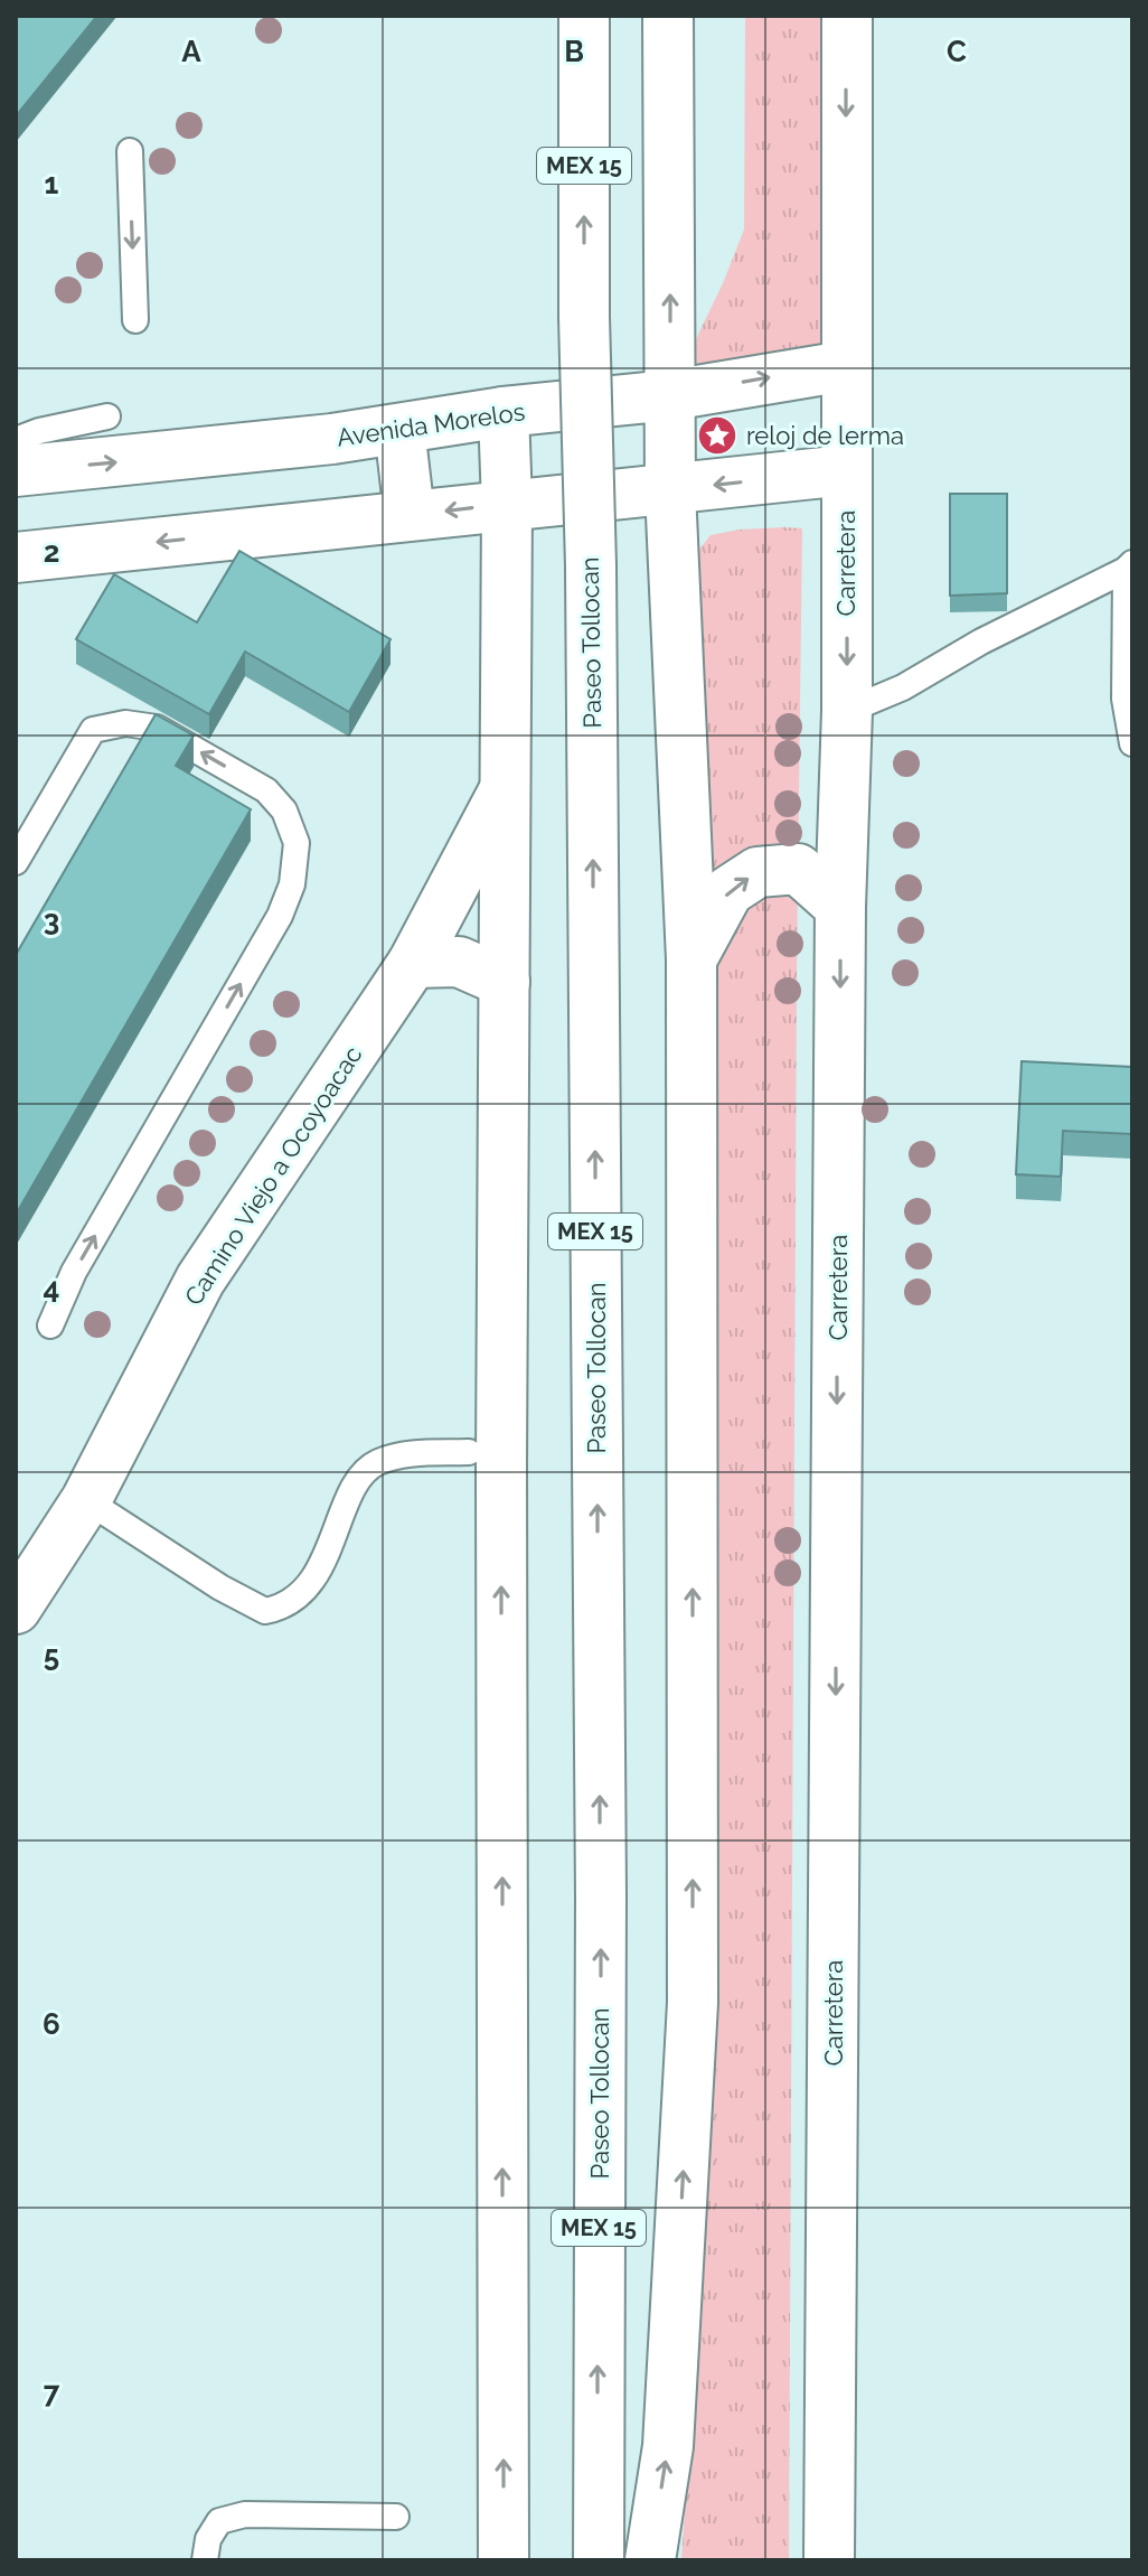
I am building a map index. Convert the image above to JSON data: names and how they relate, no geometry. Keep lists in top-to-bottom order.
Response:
{
  "streets": {
    "main road": [
      "MEX 15",
      "Avenida Morelos",
      "Carretera",
      "Paseo Tollocan",
      "Camino Viejo a Ocoyoacac"
    ]
  },
  "crossings": [
    ["Avenida Morelos", "Carretera"]
  ],
  "places": {
    "place": ["reloj de lerma"]
  },
  "grid": {
    "columns": ["A", "B", "C"],
    "rows": [
      "1",
      "2",
      "3",
      "4",
      "5",
      "6",
      "7"
    ]
  }
}
